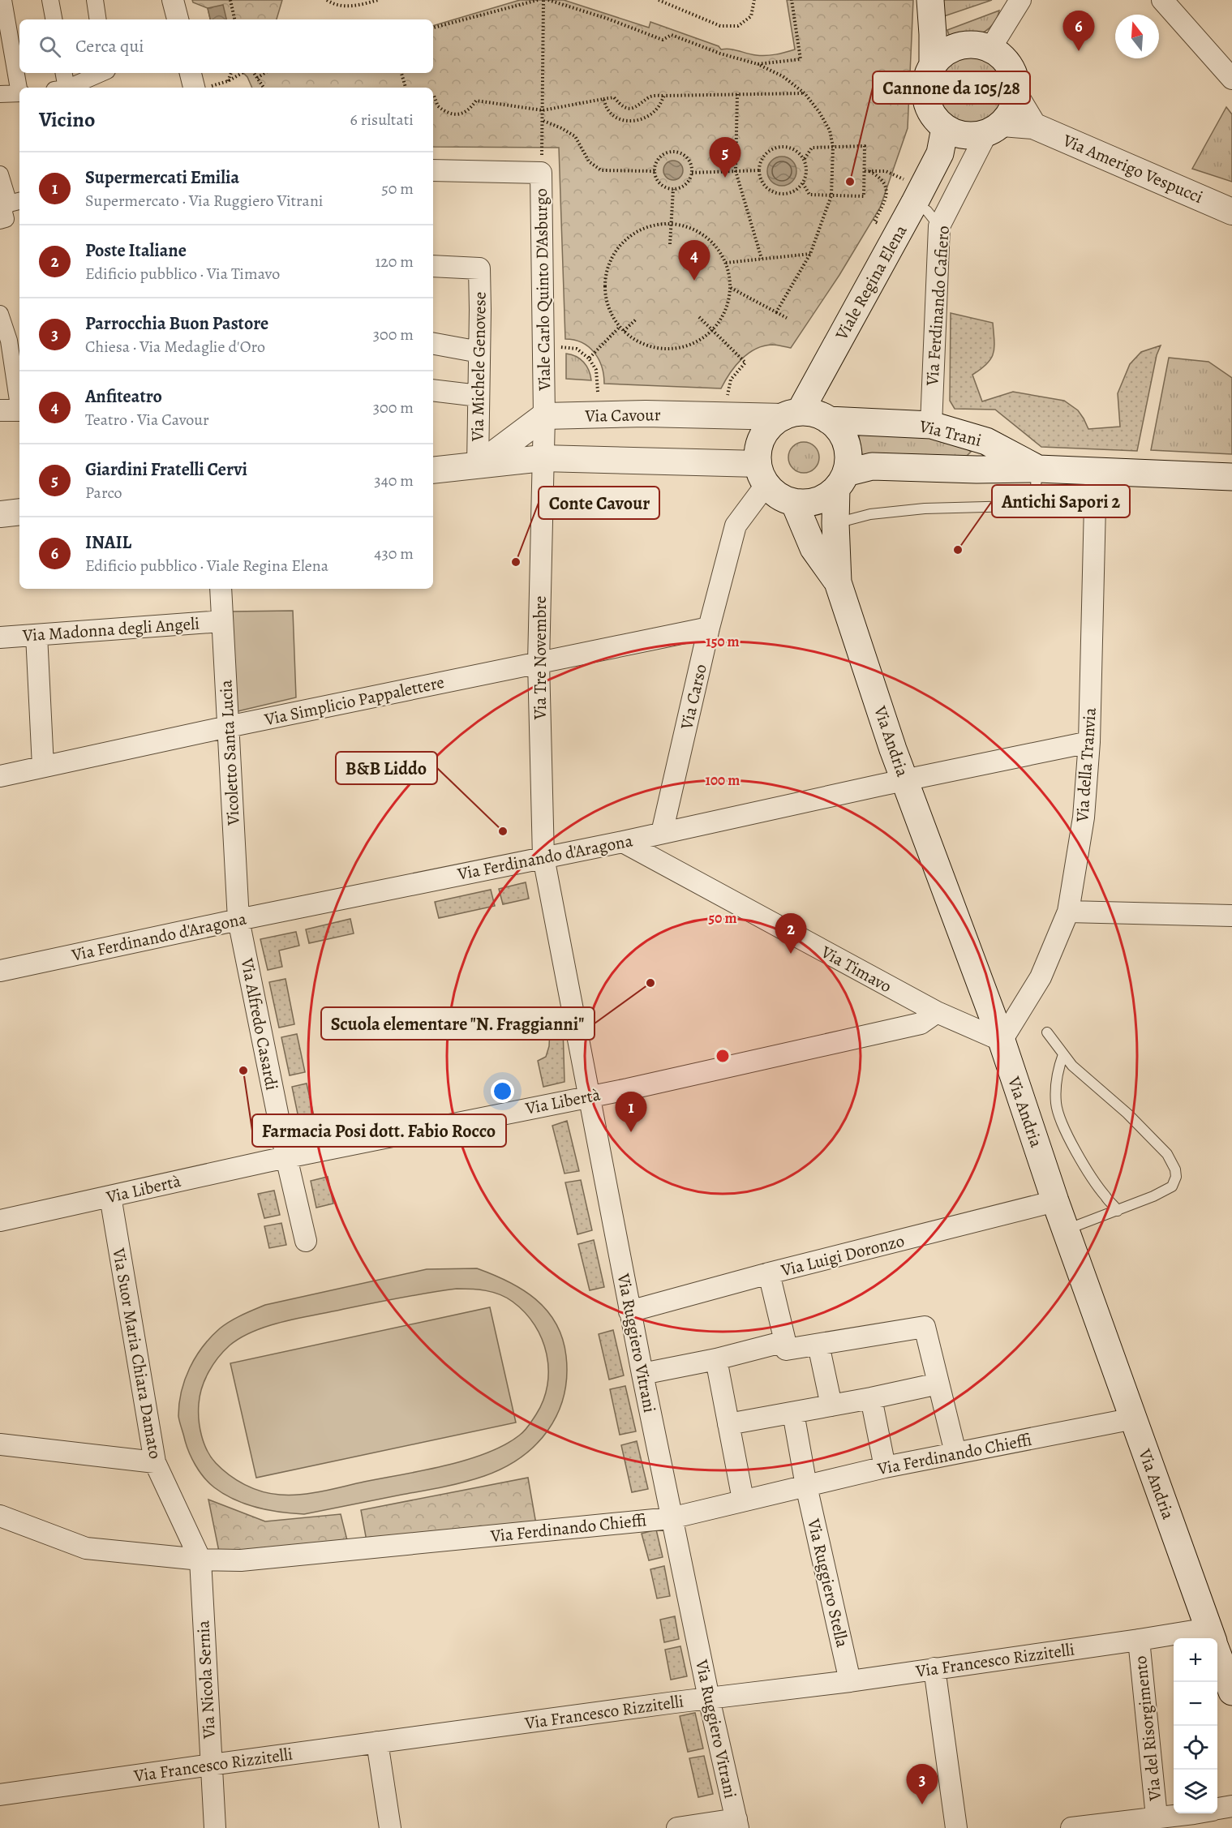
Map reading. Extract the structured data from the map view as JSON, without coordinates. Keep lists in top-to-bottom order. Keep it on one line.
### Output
{"streets":{"main road":["Viale Regina Elena","Via Trani","Via Andria"],"street":["Via Amerigo Vespucci","Viale Carlo Quinto D'Asburgo","Via Ferdinando Cafiero","Via Michele Genovese","Via Cavour","Via Madonna degli Angeli","Via Tre Novembre","Via Carso","Via Simplicio Pappalettere","Vicoletto Santa Lucia","Via della Tranvia","Via Ferdinando d'Aragona","Via Timavo","Via Alfredo Casardi","Via Libertà","Via Luigi Doronzo","Via Ruggiero Vitrani","Via Suor Maria Chiara Damato","Via Ferdinando Chieffi","Via Ruggiero Stella","Via Francesco Rizzitelli","Via Nicola Sernia","Via del Risorgimento"]},"crossings":[["Via Amerigo Vespucci","Viale Regina Elena"],["Via Amerigo Vespucci","Via Ferdinando Cafiero"],["Viale Regina Elena","Via Ferdinando Cafiero"],["Viale Regina Elena","Via Cavour"],["Viale Regina Elena","Via Trani"],["Viale Regina Elena","Via Carso"],["Viale Regina Elena","Via Andria"],["Viale Carlo Quinto D'Asburgo","Via Cavour"],["Viale Carlo Quinto D'Asburgo","Via Tre Novembre"],["Via Ferdinando Cafiero","Via Trani"],["Via Cavour","Via Trani"],["Via Cavour","Via Carso"],["Via Cavour","Via Andria"],["Via Trani","Via Carso"],["Via Trani","Via Andria"],["Via Trani","Via della Tranvia"],["Via Madonna degli Angeli","Vicoletto Santa Lucia"],["Via Tre Novembre","Via Simplicio Pappalettere"],["Via Tre Novembre","Via Ferdinando d'Aragona"],["Via Tre Novembre","Via Ruggiero Vitrani"],["Via Carso","Via Simplicio Pappalettere"],["Via Carso","Via Andria"],["Via Carso","Via Ferdinando d'Aragona"],["Via Simplicio Pappalettere","Vicoletto Santa Lucia"],["Via Andria","Via della Tranvia"],["Via Andria","Via Ferdinando d'Aragona"],["Via Andria","Via Luigi Doronzo"],["Via Andria","Via Ferdinando Chieffi"],["Vicoletto Santa Lucia","Via Ferdinando d'Aragona"],["Vicoletto Santa Lucia","Via Alfredo Casardi"],["Via della Tranvia","Via Ferdinando d'Aragona"],["Via Ferdinando d'Aragona","Via Timavo"],["Via Ferdinando d'Aragona","Via Alfredo Casardi"],["Via Ferdinando d'Aragona","Via Ruggiero Vitrani"],["Via Timavo","Via Libertà"],["Via Alfredo Casardi","Via Libertà"],["Via Libertà","Via Ruggiero Vitrani"],["Via Libertà","Via Suor Maria Chiara Damato"],["Via Luigi Doronzo","Via Ruggiero Vitrani"],["Via Ruggiero Vitrani","Via Ferdinando Chieffi"],["Via Ruggiero Vitrani","Via Francesco Rizzitelli"],["Via Suor Maria Chiara Damato","Via Ferdinando Chieffi"],["Via Suor Maria Chiara Damato","Via Nicola Sernia"],["Via Ferdinando Chieffi","Via Ruggiero Stella"],["Via Ferdinando Chieffi","Via Nicola Sernia"],["Via Ruggiero Stella","Via Francesco Rizzitelli"],["Via Francesco Rizzitelli","Via Nicola Sernia"],["Via Francesco Rizzitelli","Via del Risorgimento"]],"places":["Cannone da 105/28","Antichi Sapori 2","Conte Cavour","B&B Liddo","Scuola elementare \"N. Fraggianni\"","Farmacia Posi dott. Fabio Rocco"],"north":"top","page":{"pins":["6","5","4","2","1","3"],"search":"Cerca qui","heading":["Vicino","6 risultati"],"list":[{"mark":"1","name":"Supermercati Emilia","note":"Supermercato · Via Ruggiero Vitrani","value":"50 m"},{"mark":"2","name":"Poste Italiane","note":"Edificio pubblico · Via Timavo","value":"120 m"},{"mark":"3","name":"Parrocchia Buon Pastore","note":"Chiesa · Via Medaglie d'Oro","value":"300 m"},{"mark":"4","name":"Anfiteatro","note":"Teatro · Via Cavour","value":"300 m"},{"mark":"5","name":"Giardini Fratelli Cervi","note":"Parco","value":"340 m"},{"mark":"6","name":"INAIL","note":"Edificio pubblico · Viale Regina Elena","value":"430 m"}],"map_buttons":["+","−"]},"rings":["150 m","100 m","50 m"]}
